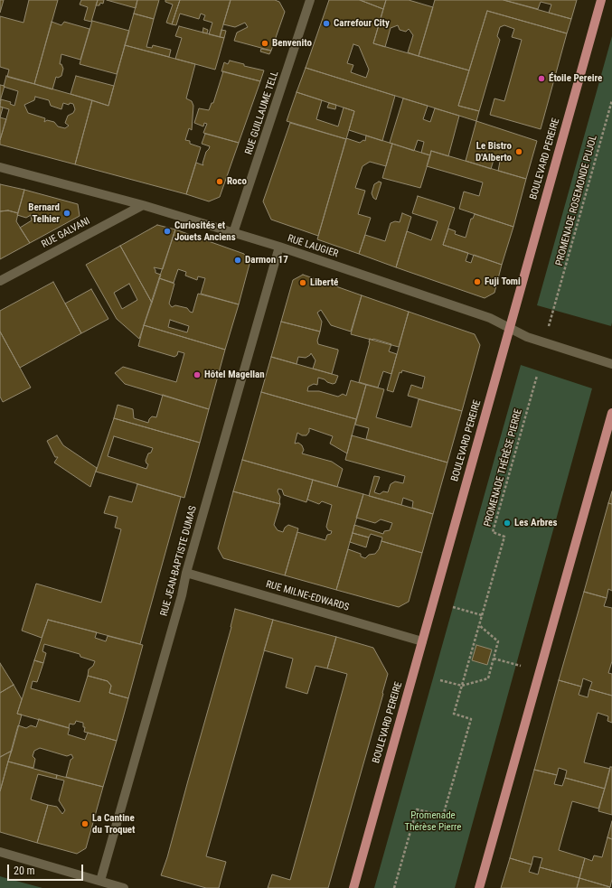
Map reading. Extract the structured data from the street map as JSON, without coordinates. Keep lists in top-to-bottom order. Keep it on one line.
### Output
{"streets":{"main road":["BOULEVARD PEREIRE"],"street":["RUE GUILLAUME TELL","RUE GALVANI","RUE LAUGIER","RUE JEAN-BAPTISTE DUMAS","RUE MILNE-EDWARDS"],"path":["PROMENADE ROSEMONDE PUJOL","PROMENADE THÉRÈSE PIERRE"]},"crossings":[["RUE GUILLAUME TELL","RUE LAUGIER"],["BOULEVARD PEREIRE","RUE LAUGIER"],["BOULEVARD PEREIRE","RUE MILNE-EDWARDS"],["RUE GALVANI","RUE LAUGIER"],["RUE LAUGIER","RUE JEAN-BAPTISTE DUMAS"],["RUE JEAN-BAPTISTE DUMAS","RUE MILNE-EDWARDS"]],"parks":["Promenade Thérèse Pierre"],"places":["Carrefour City","Benvenito","Étoile Pereire","Le Bistro D'Alberto","Roco","Bernard Telhier","Curiosités et Jouets Anciens","Darmon 17","Fuji Tomi","Liberté","Hôtel Magellan","Les Arbres","La Cantine du Troquet"],"scale_bar":"20 m"}
